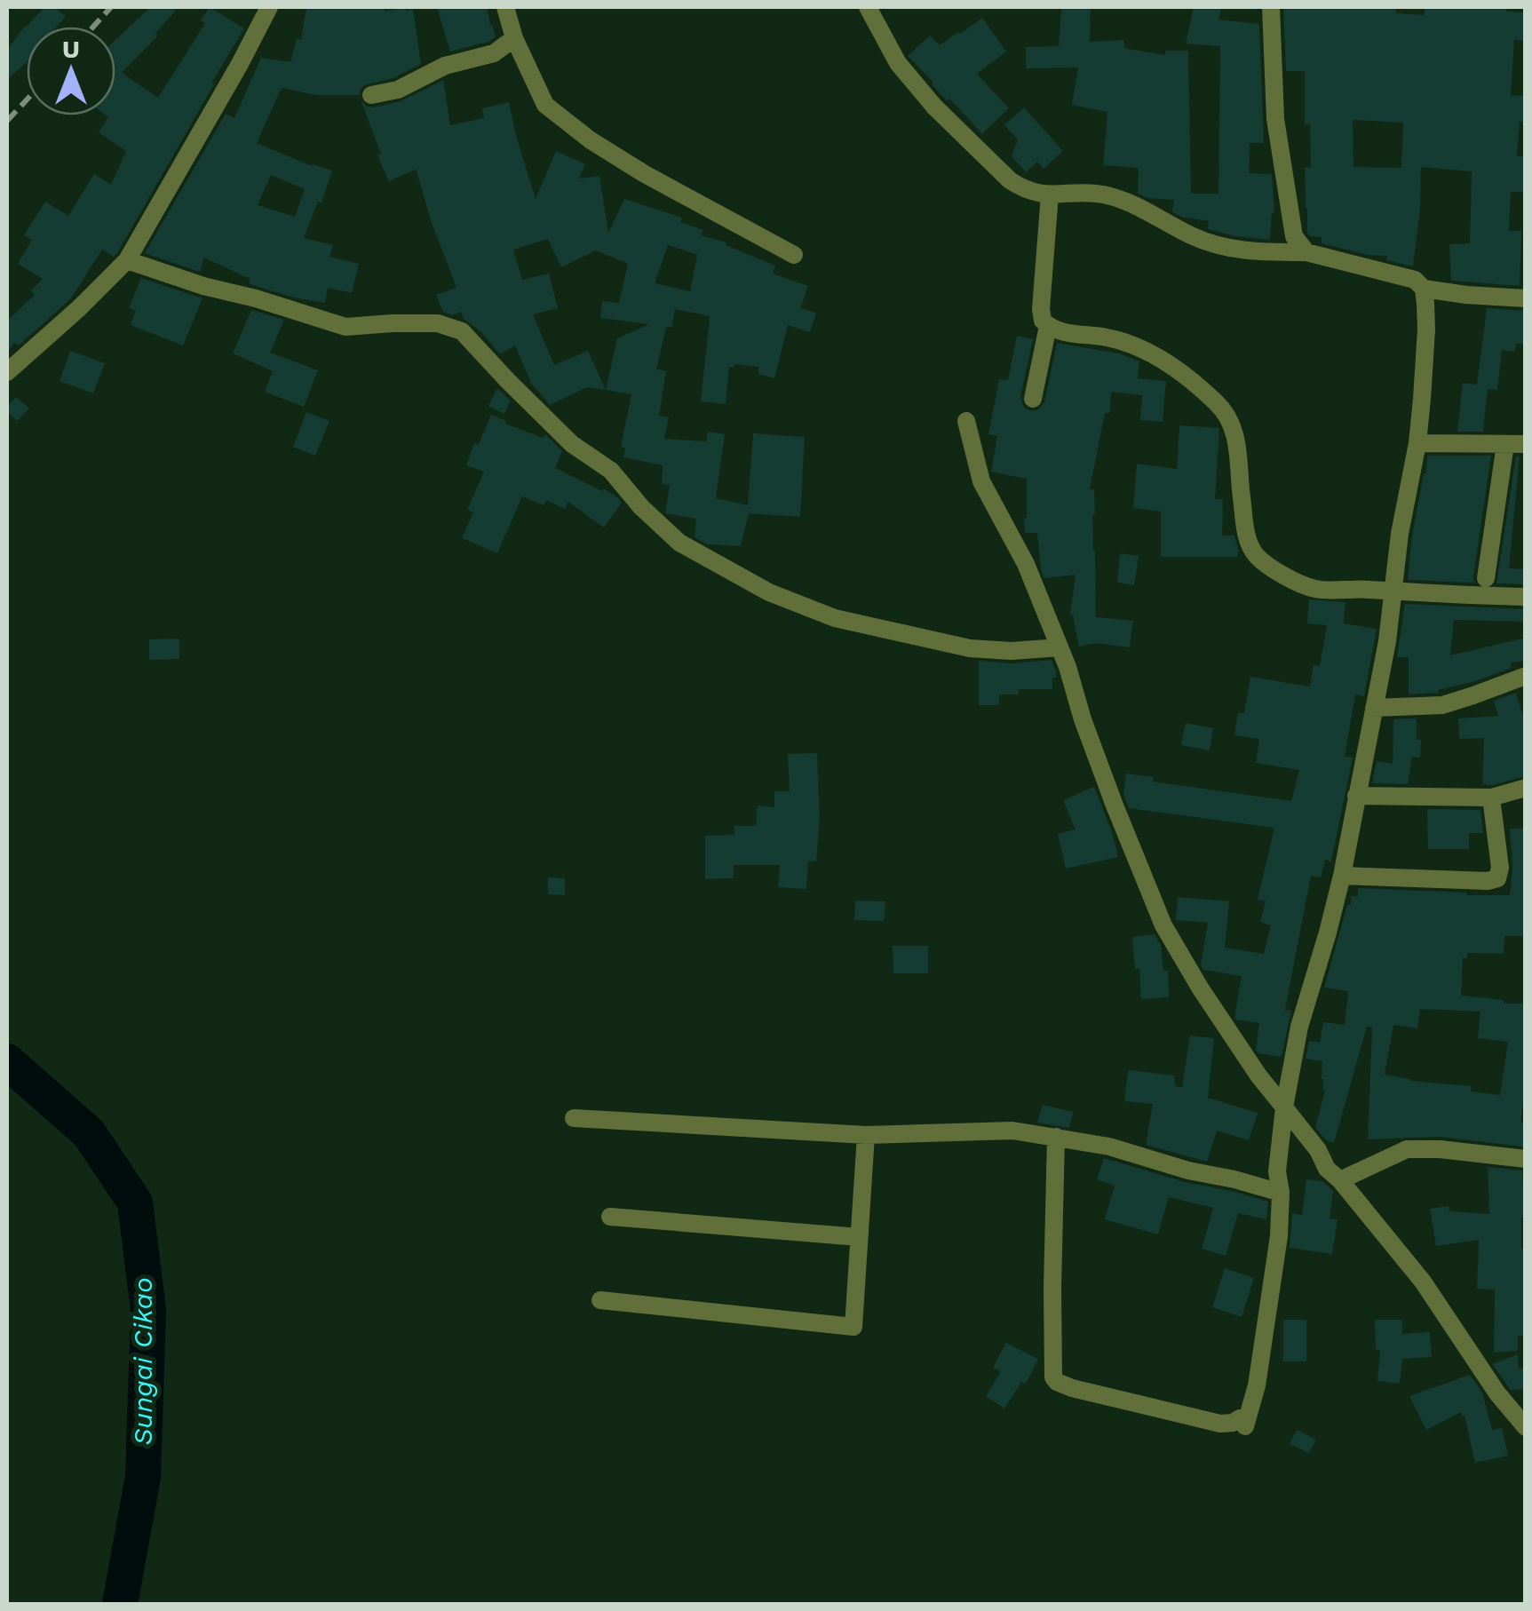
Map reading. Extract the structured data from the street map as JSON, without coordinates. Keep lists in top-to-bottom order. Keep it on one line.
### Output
{"water":["Sungai Cikao"],"north":"top"}
